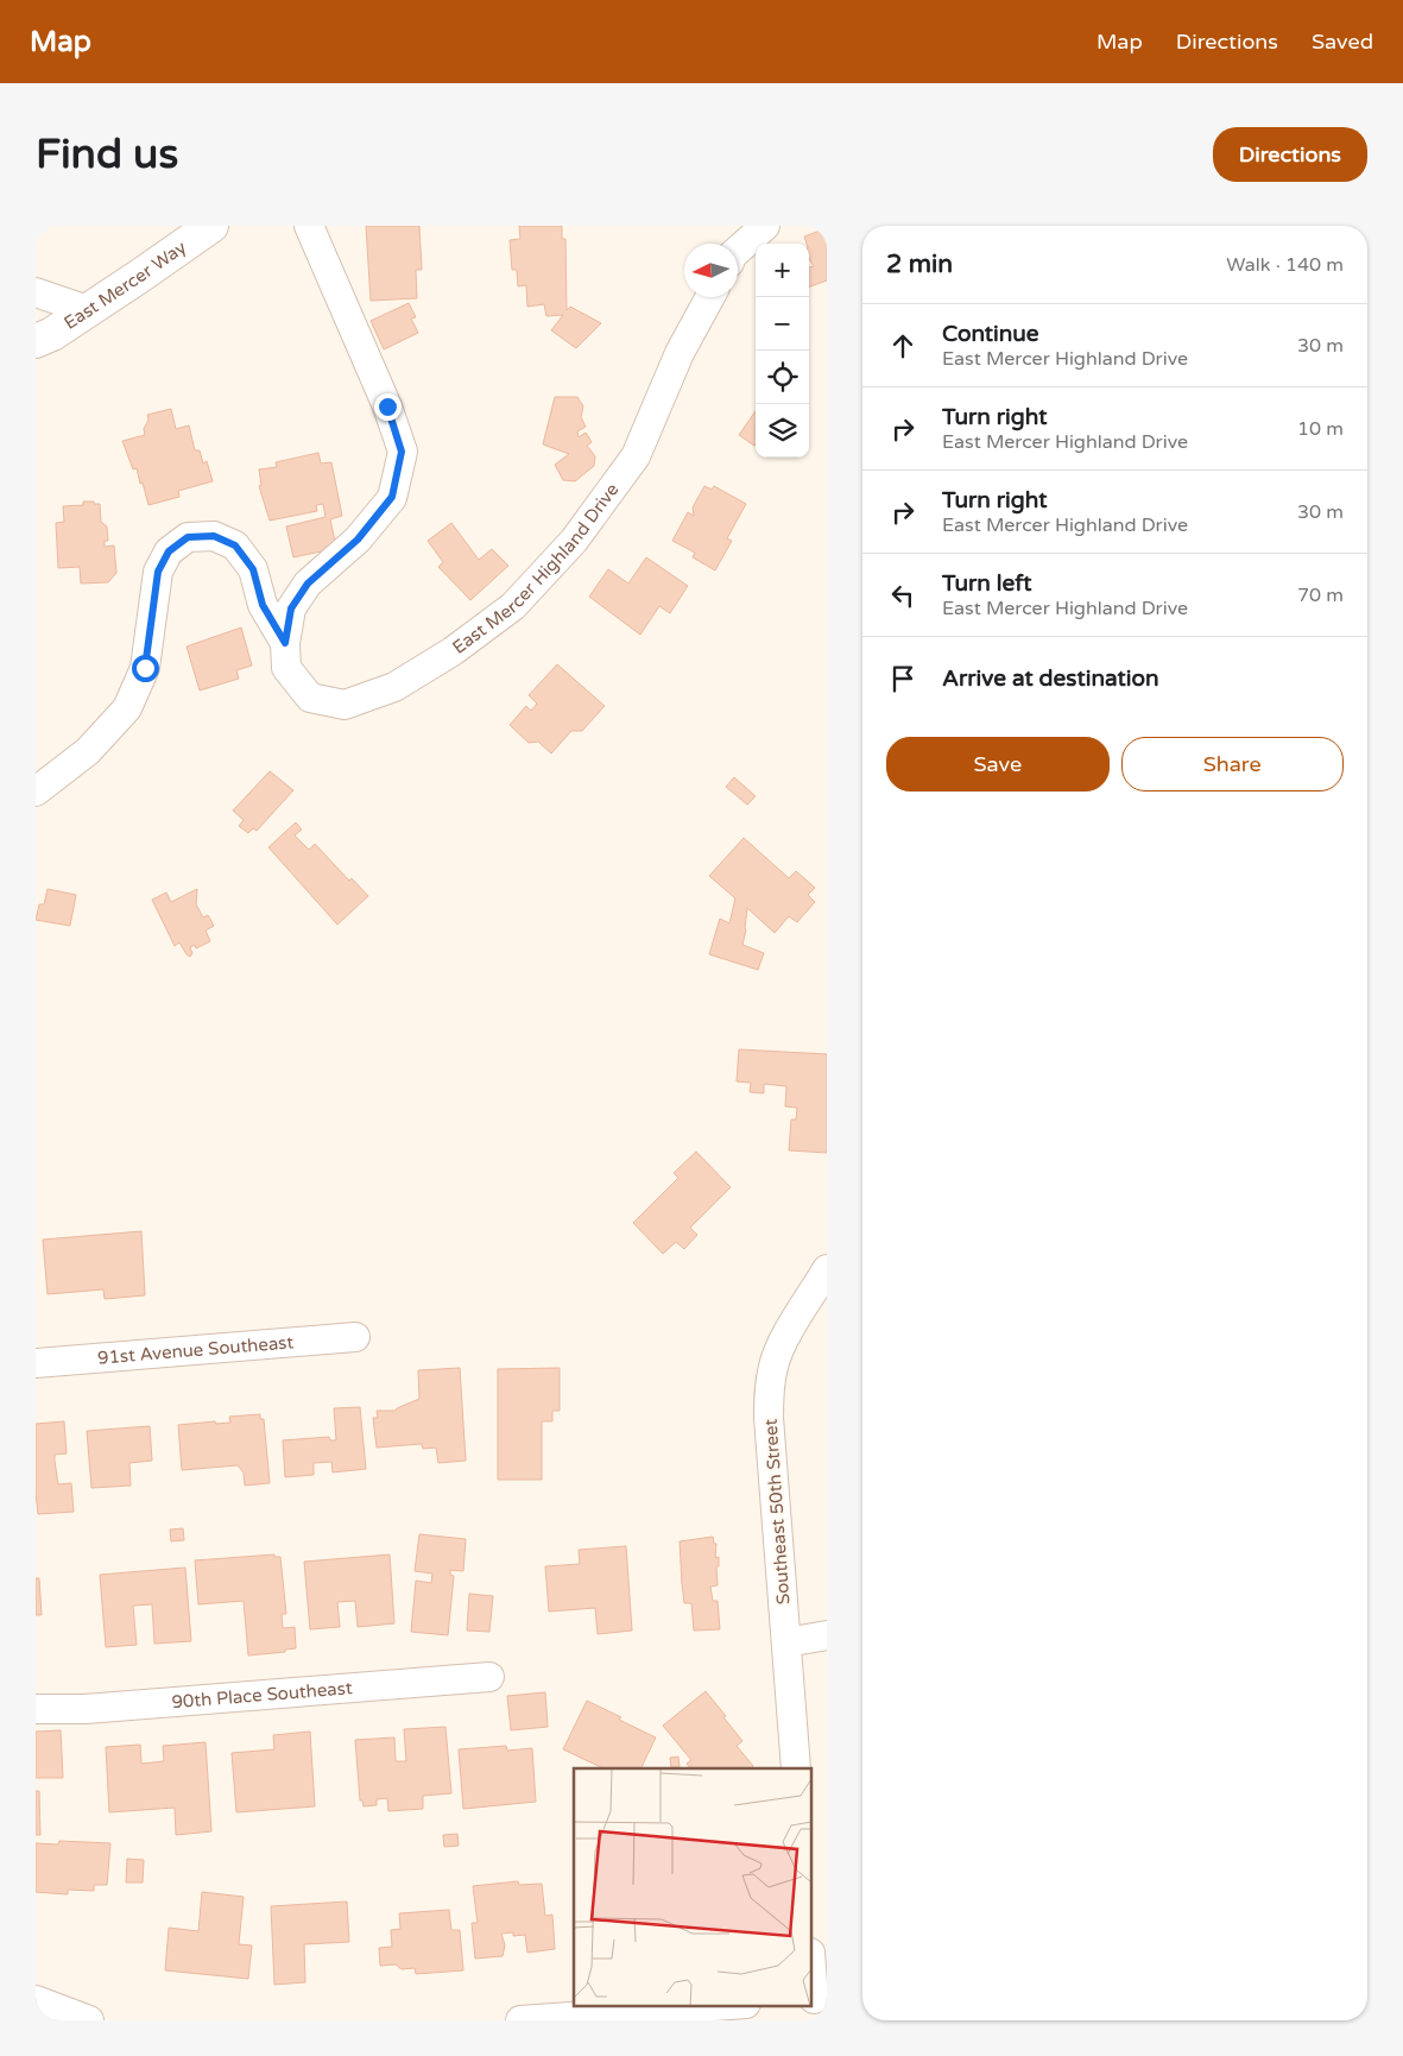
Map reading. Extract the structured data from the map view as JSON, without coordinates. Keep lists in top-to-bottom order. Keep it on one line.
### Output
{"streets":{"street":["East Mercer Way","East Mercer Highland Drive","91st Avenue Southeast","Southeast 50th Street","90th Place Southeast"]},"north":"left","page":{"header":"Map","nav":["Map","Directions","Saved"],"buttons":["Directions",["Save","Share"]],"title":"Find us","heading":["2 min","Walk · 140 m"],"map_buttons":["+","−"],"list":[["Continue","East Mercer Highland Drive","30 m"],["Turn right","East Mercer Highland Drive","10 m"],["Turn right","East Mercer Highland Drive","30 m"],["Turn left","East Mercer Highland Drive","70 m"],"Arrive at destination"]}}
